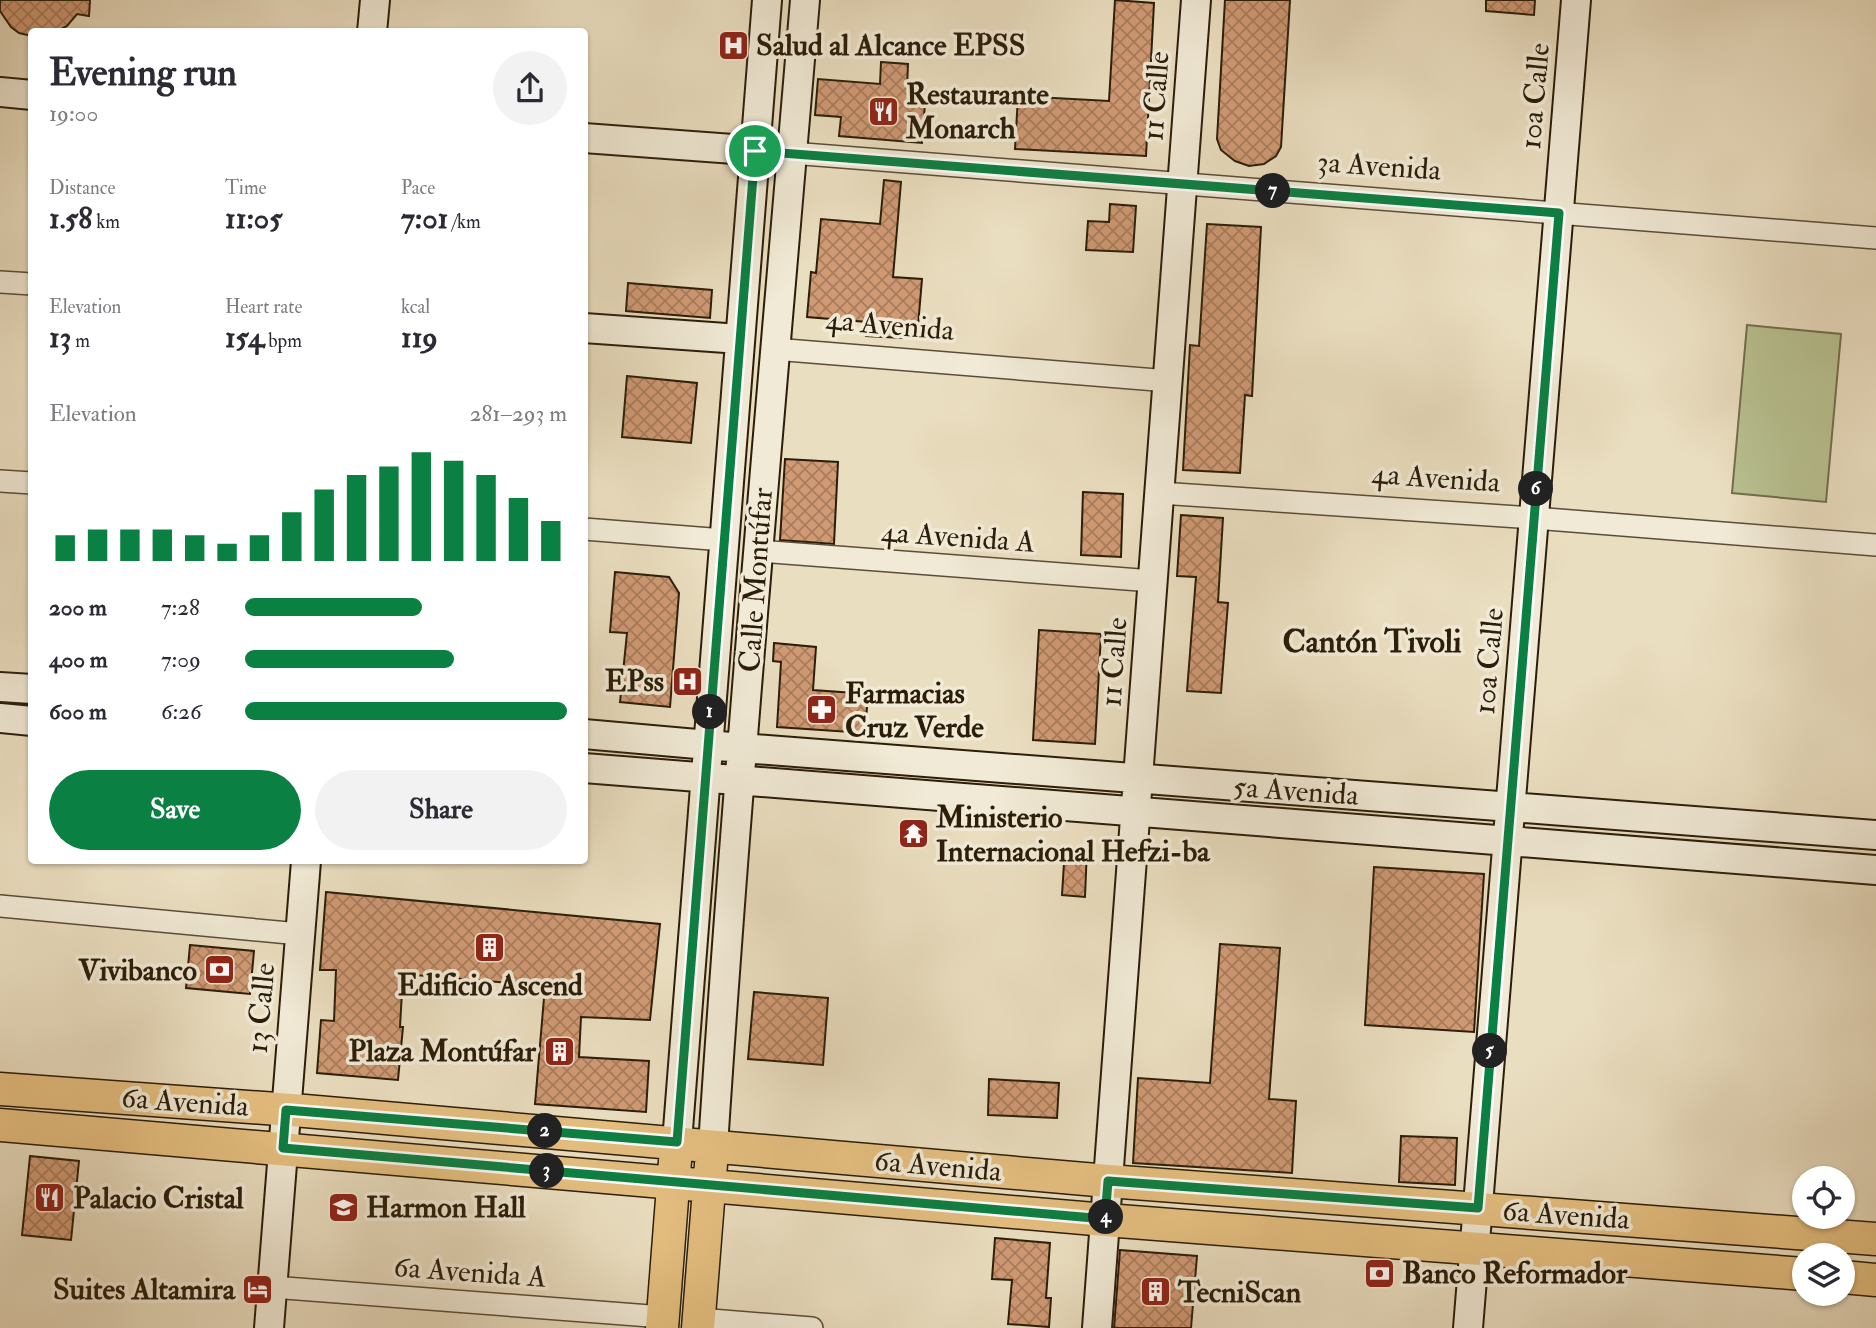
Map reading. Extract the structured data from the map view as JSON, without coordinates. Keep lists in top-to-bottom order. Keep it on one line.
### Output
{"streets":{"main road":["Calle Montúfar","6a Avenida"],"street":["11 Calle","10a Calle","3a Avenida","4a Avenida","4a Avenida A","5a Avenida","13 Calle","6a Avenida A"]},"crossings":[["11 Calle","3a Avenida"],["11 Calle","4a Avenida"],["11 Calle","4a Avenida A"],["11 Calle","5a Avenida"],["11 Calle","6a Avenida"],["10a Calle","3a Avenida"],["10a Calle","4a Avenida"],["10a Calle","5a Avenida"],["10a Calle","6a Avenida"],["3a Avenida","Calle Montúfar"],["4a Avenida","Calle Montúfar"],["4a Avenida A","Calle Montúfar"],["Calle Montúfar","5a Avenida"],["Calle Montúfar","6a Avenida"],["Calle Montúfar","6a Avenida A"],["13 Calle","6a Avenida"],["13 Calle","6a Avenida A"]],"districts":["Cantón Tivoli"],"places":{"hospital":["Salud al Alcance EPSS","EPss"],"restaurant":["Restaurante Monarch","Palacio Cristal"],"pharmacy":["Farmacias Cruz Verde"],"temple":["Ministerio Internacional Hefzi-ba"],"building":["Edificio Ascend","Plaza Montúfar","TecniScan"],"bank":["Vivibanco","Banco Reformador"],"school or university":["Harmon Hall"],"hotel":["Suites Altamira"]},"page":{"heading":["Evening run","19:00"],"stats":[["Distance","1.58 km"],["Time","11:05"],["Pace","7:01 /km"],["Elevation","13 m"],["Heart rate","154 bpm"],["kcal","119"]],"pins":["7","6","1","5","2","3","4"],"chart":["Elevation","281–293 m"],"list":[{"name":"200 m","note":"7:28"},{"name":"400 m","note":"7:09"},{"name":"600 m","note":"6:26"}],"buttons":["Save","Share"]}}
